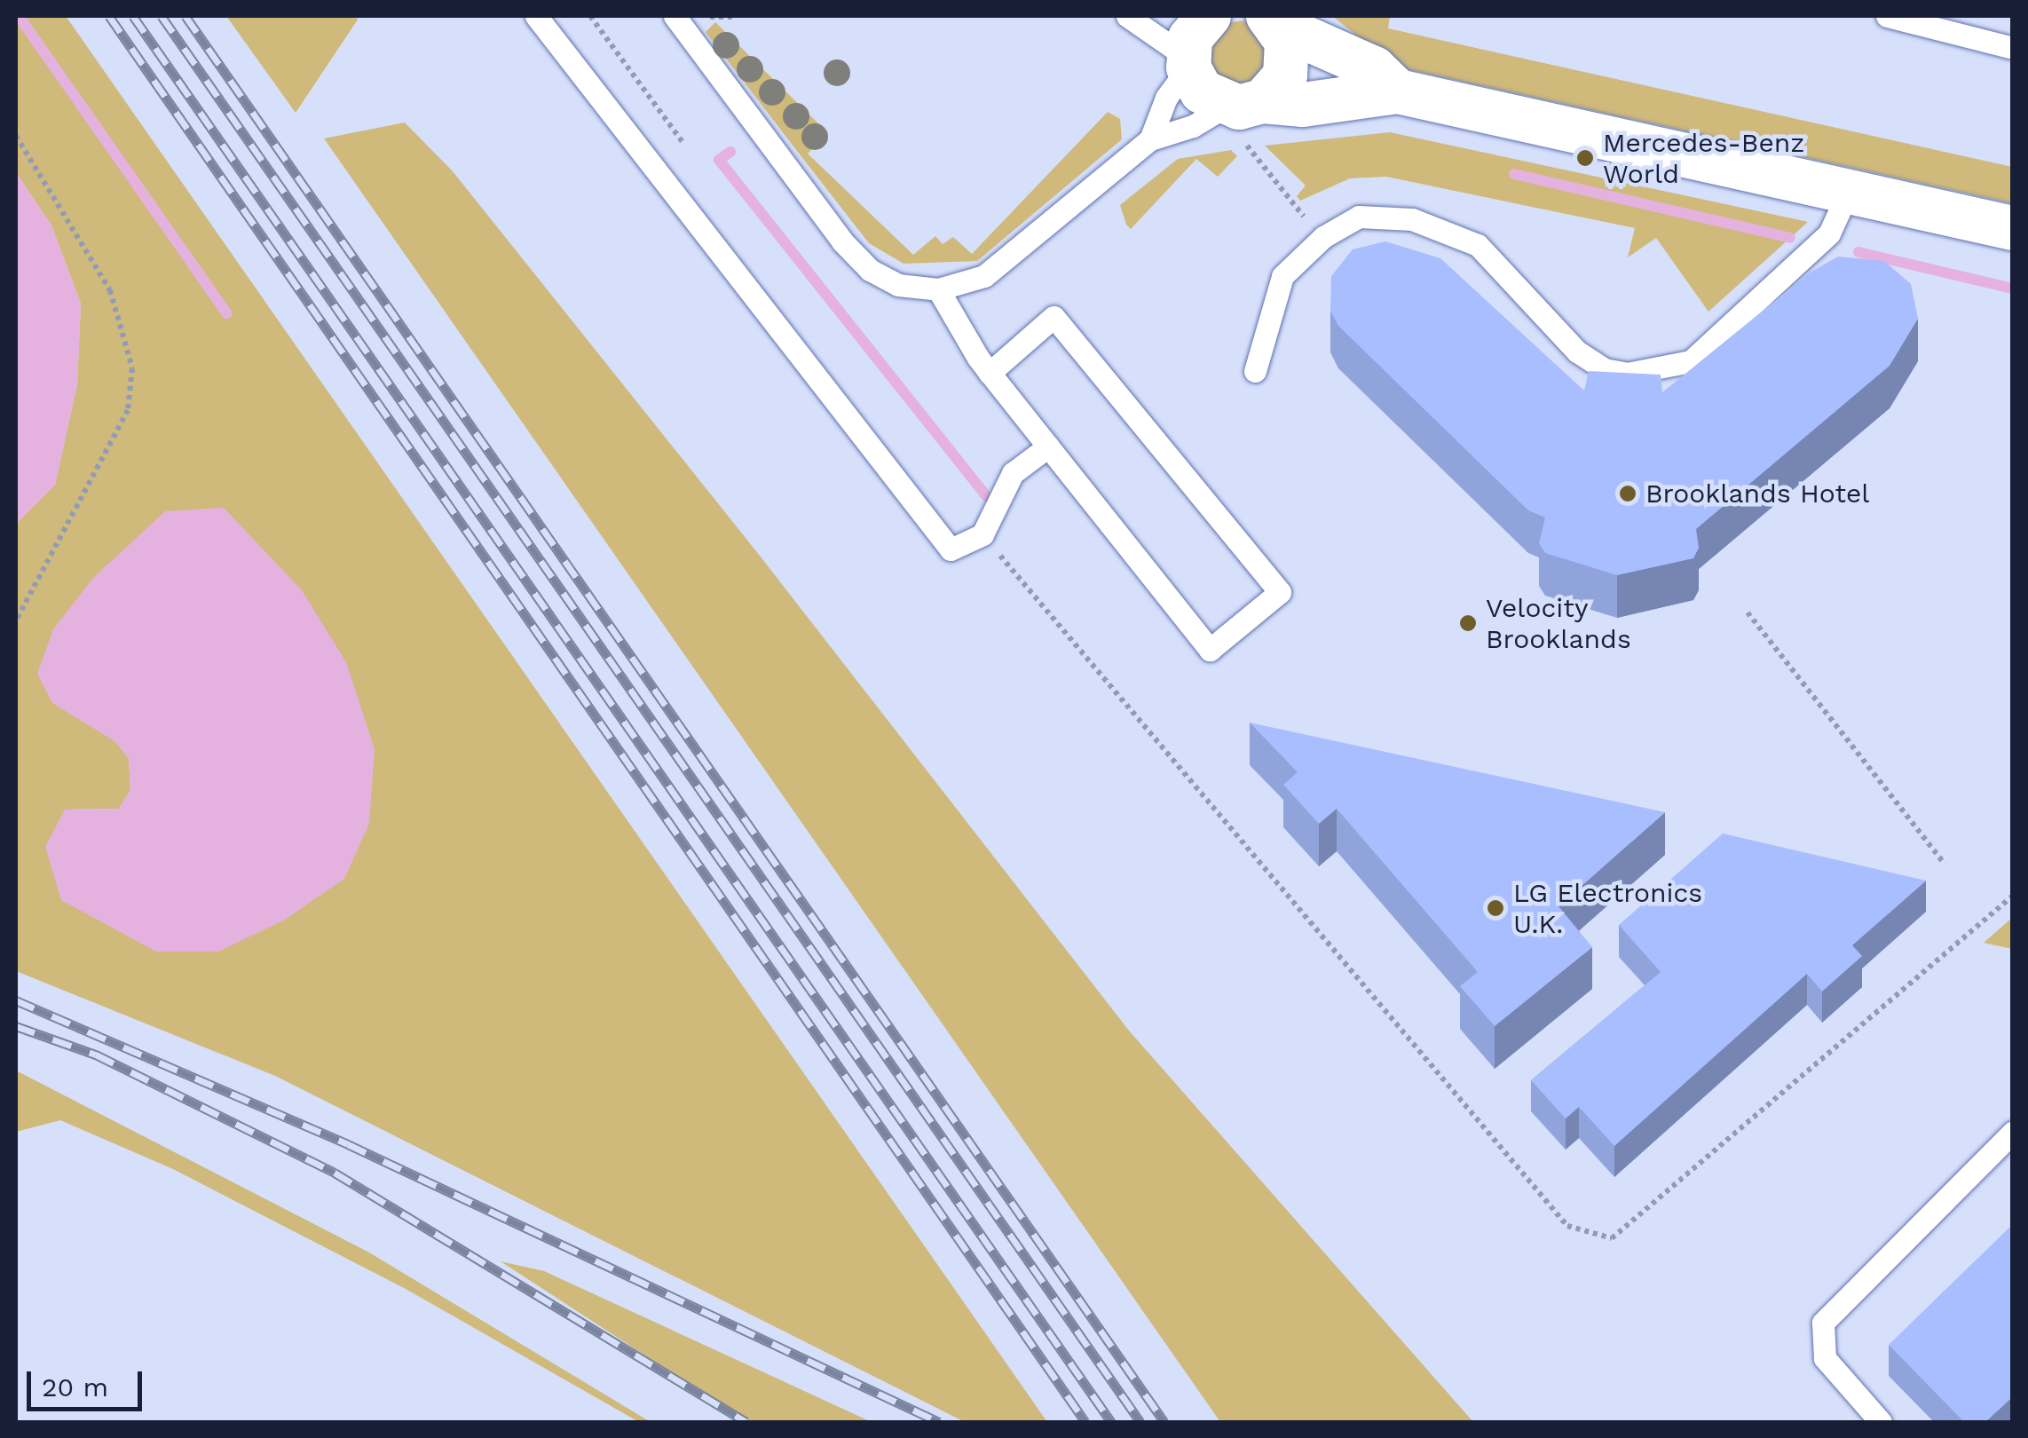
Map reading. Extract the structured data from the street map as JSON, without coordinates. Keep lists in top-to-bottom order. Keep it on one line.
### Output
{"places":["Mercedes-Benz World","Brooklands Hotel","Velocity Brooklands","LG Electronics U.K."],"scale_bar":"20 m"}
